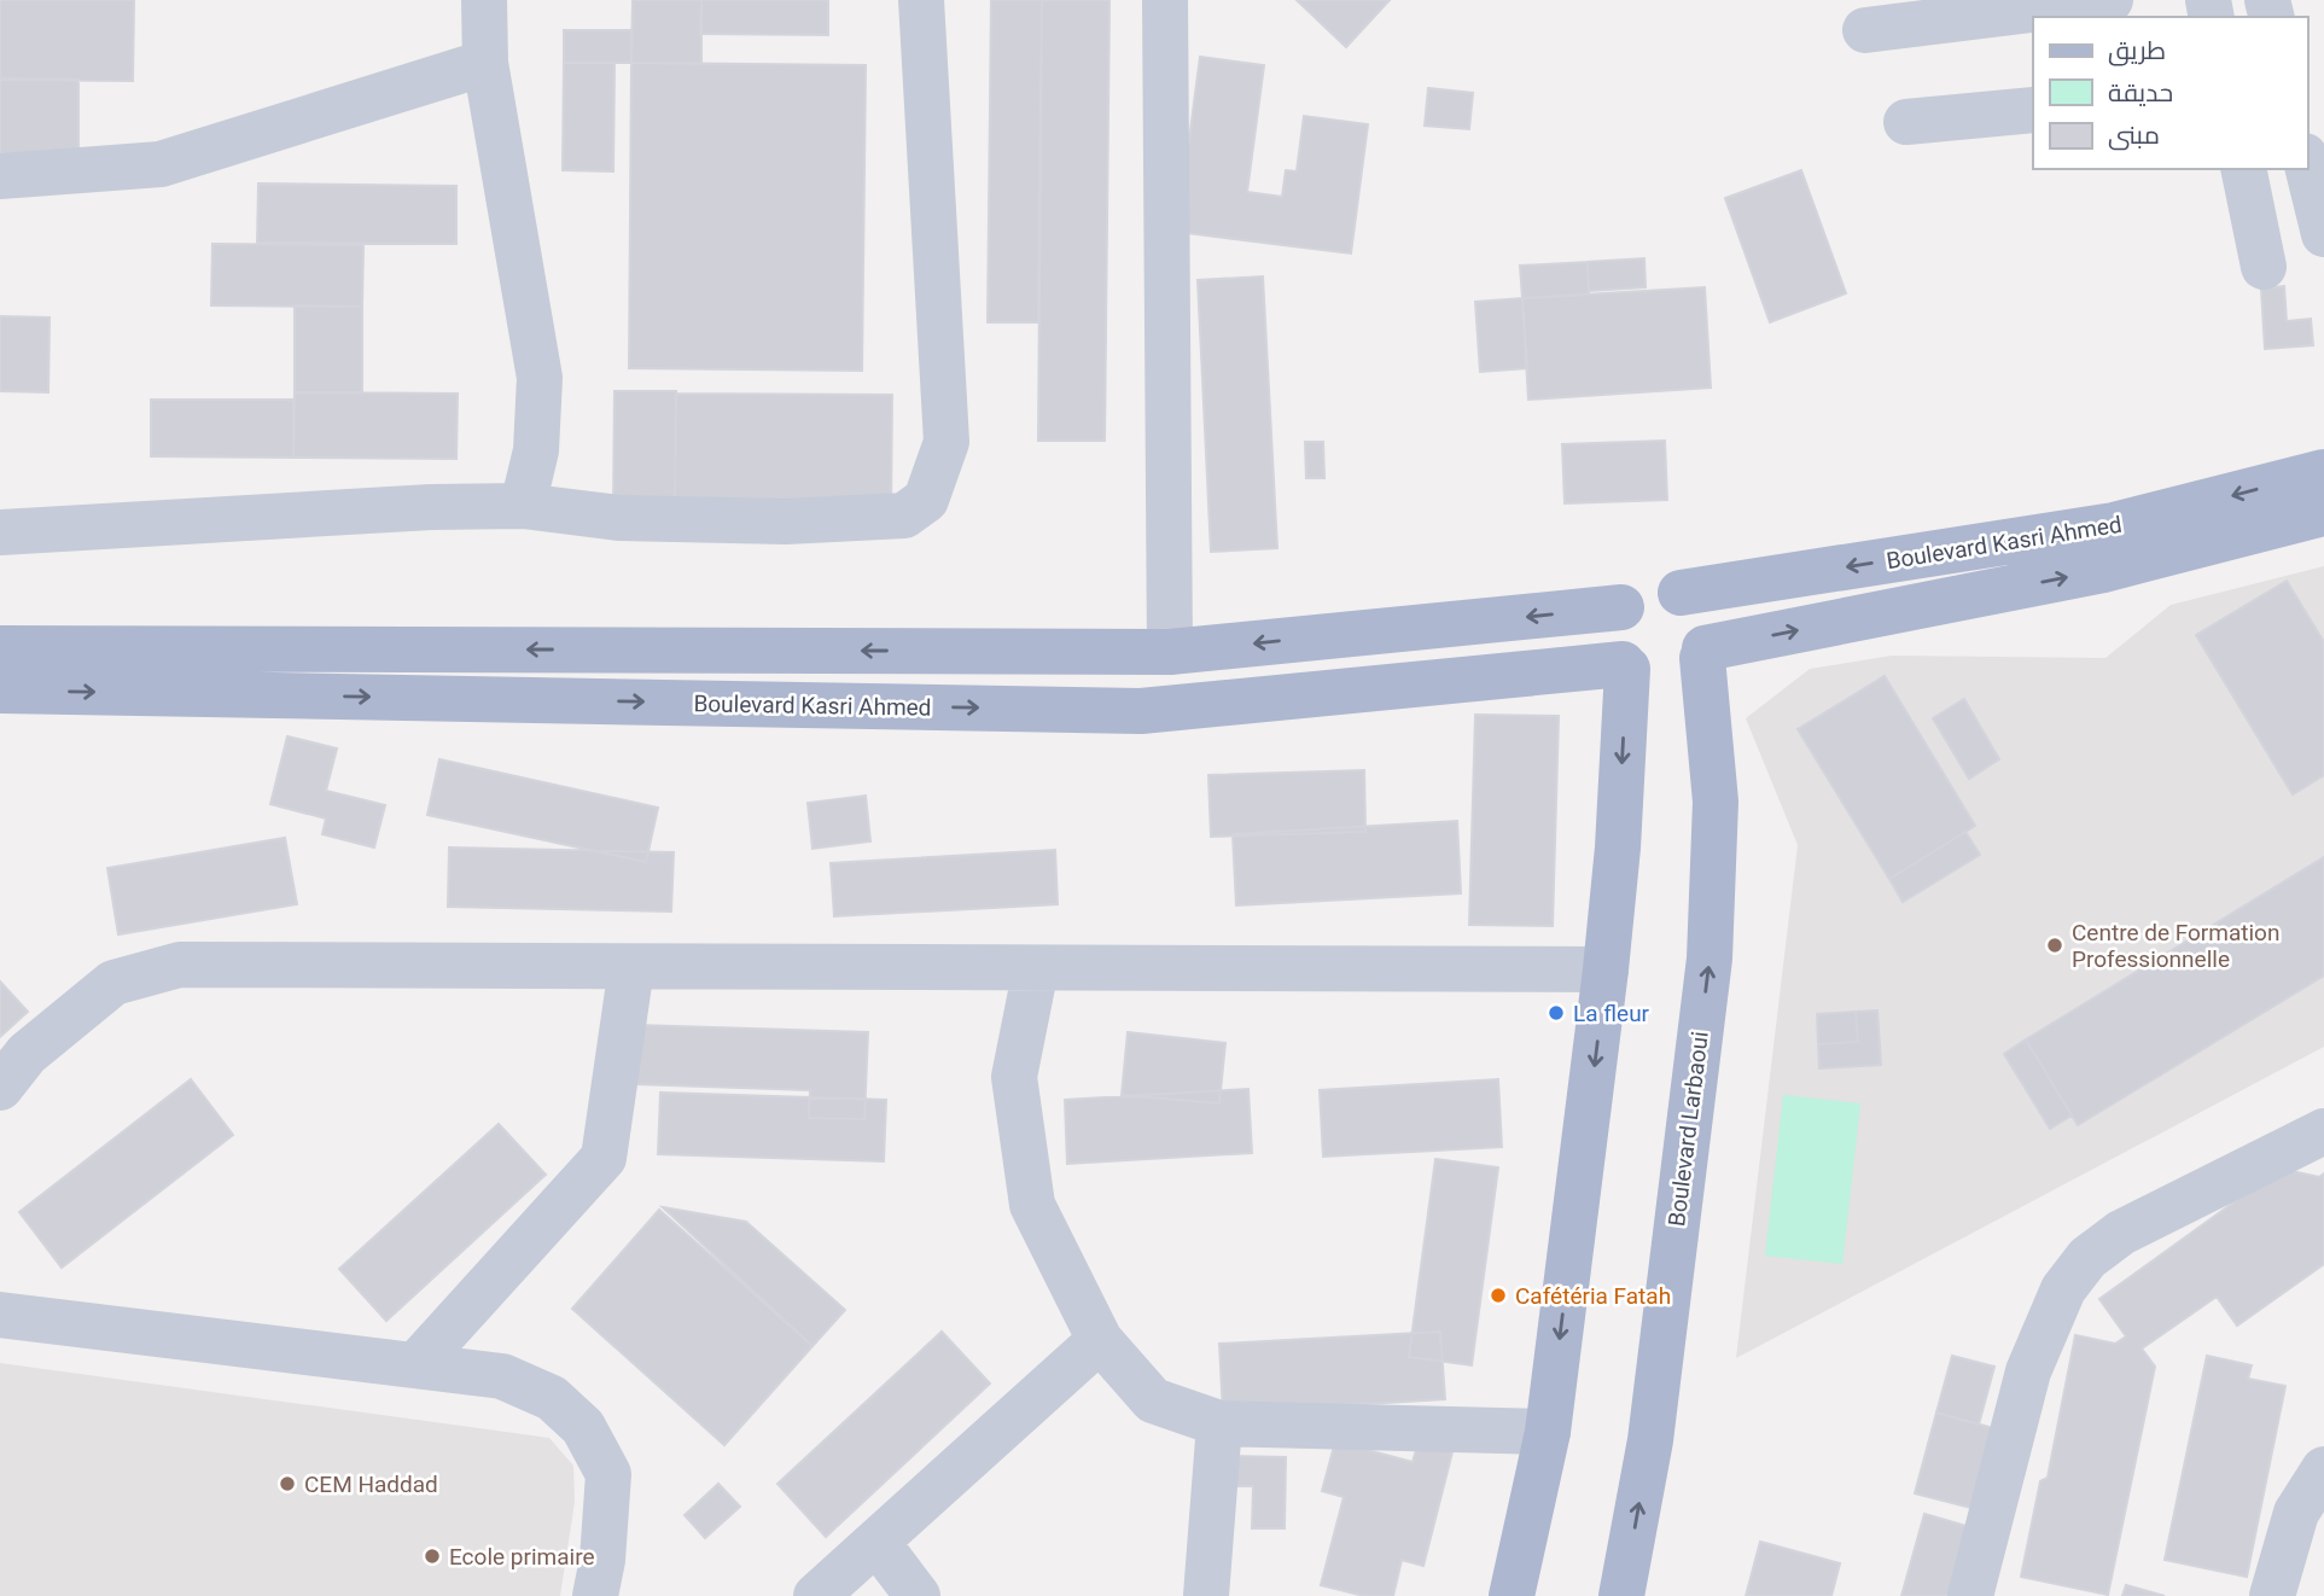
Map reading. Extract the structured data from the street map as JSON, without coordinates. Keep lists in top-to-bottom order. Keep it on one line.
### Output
{"streets":{"main road":["Boulevard Kasri Ahmed","Boulevard Larbaoui"]},"crossings":[["Boulevard Kasri Ahmed","Boulevard Larbaoui"]],"places":["Centre de Formation Professionnelle","La fleur","Cafétéria Fatah","CEM Haddad","Ecole primaire"],"legend":["طريق","حديقة","مبنى"]}
